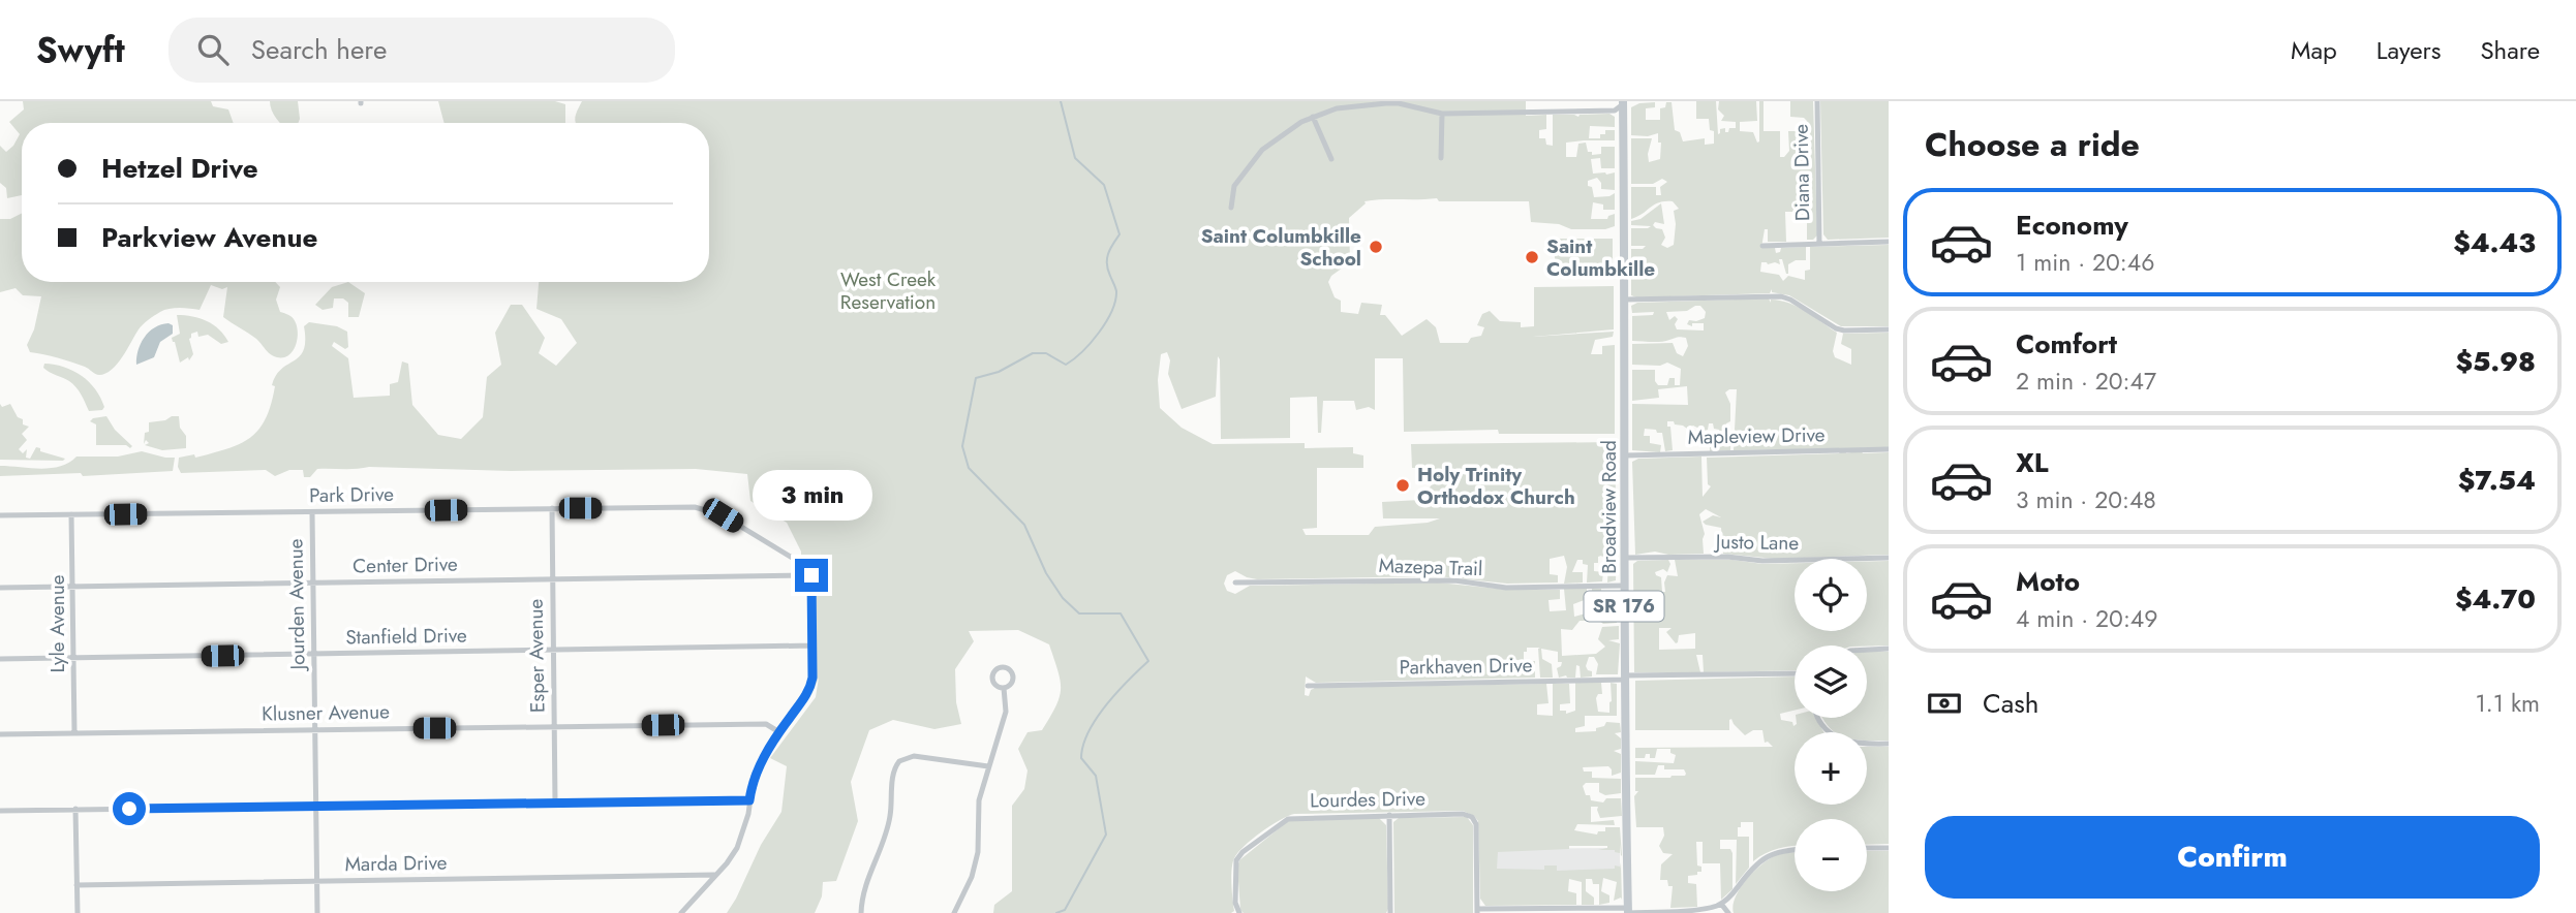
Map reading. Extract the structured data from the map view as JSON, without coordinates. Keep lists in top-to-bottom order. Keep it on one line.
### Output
{"streets":{"main road":["Broadview Road","SR 176"],"street":["Diana Drive","Mapleview Drive","Park Drive","Justo Lane","Center Drive","Mazepa Trail","Jourden Avenue","Lyle Avenue","Stanfield Drive","Esper Avenue","Parkhaven Drive","Klusner Avenue","Lourdes Drive","Marda Drive"]},"crossings":[["Mapleview Drive","Broadview Road"],["Park Drive","Center Drive"],["Park Drive","Jourden Avenue"],["Park Drive","Lyle Avenue"],["Park Drive","Esper Avenue"],["Broadview Road","Justo Lane"],["Broadview Road","Mazepa Trail"],["Broadview Road","Parkhaven Drive"],["Center Drive","Jourden Avenue"],["Center Drive","Lyle Avenue"],["Center Drive","Esper Avenue"],["Jourden Avenue","Stanfield Drive"],["Jourden Avenue","Klusner Avenue"],["Jourden Avenue","Marda Drive"],["Lyle Avenue","Stanfield Drive"],["Lyle Avenue","Klusner Avenue"],["Stanfield Drive","Esper Avenue"],["Esper Avenue","Klusner Avenue"]],"parks":["West Creek Reservation"],"places":["Saint Columbkille School","Saint Columbkille","Holy Trinity Orthodox Church"],"page":{"header":"Swyft","search":"Search here","nav":["Map","Layers","Share"],"heading":"Choose a ride","banner":["Hetzel Drive","Parkview Avenue"],"list":[{"name":"Economy","note":"1 min · 20:46","value":"$4.43"},{"name":"Comfort","note":"2 min · 20:47","value":"$5.98"},{"name":"XL","note":"3 min · 20:48","value":"$7.54"},{"name":"Moto","note":"4 min · 20:49","value":"$4.70"}],"bubble":"3 min","map_buttons":["+","−"],"pay":["Cash","1.1 km"],"buttons":"Confirm"}}
